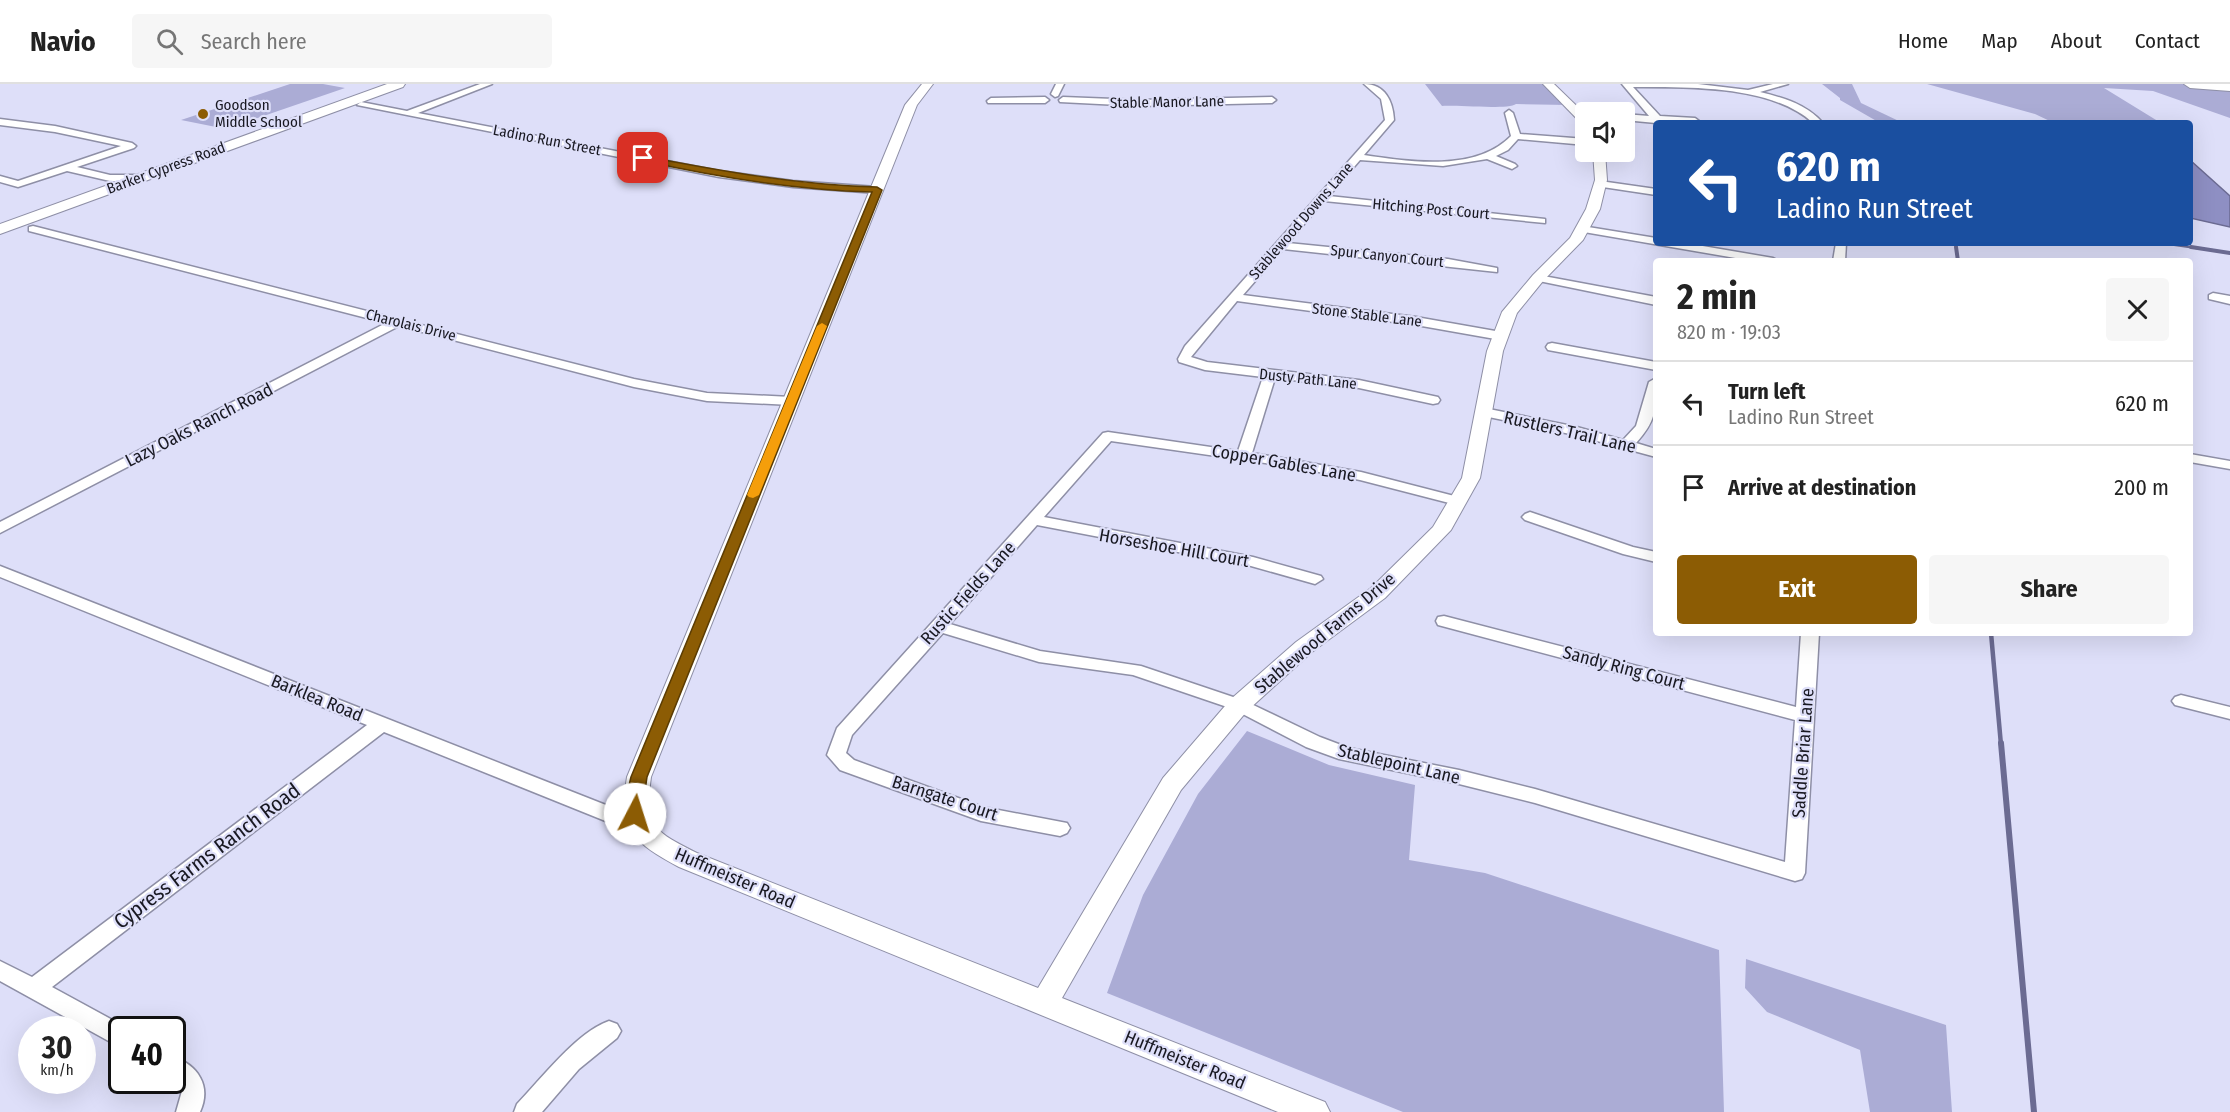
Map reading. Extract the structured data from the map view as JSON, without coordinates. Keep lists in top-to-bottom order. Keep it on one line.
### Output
{"streets":{"main road":["Barker Cypress Road"],"street":["Stable Manor Lane","Ladino Run Street","Hitching Post Court","Stablewood Downs Lane","Spur Canyon Court","Stone Stable Lane","Charolais Drive","Dusty Path Lane","Lazy Oaks Ranch Road","Rustlers Trail Lane","Copper Gables Lane","Horseshoe Hill Court","Rustic Fields Lane","Stablewood Farms Drive","Sandy Ring Court","Barklea Road","Saddle Briar Lane","Stablepoint Lane","Barngate Court","Cypress Farms Ranch Road","Huffmeister Road"]},"crossings":[["Hitching Post Court","Stablewood Downs Lane"],["Stablewood Downs Lane","Spur Canyon Court"],["Stablewood Downs Lane","Stone Stable Lane"],["Stablewood Downs Lane","Dusty Path Lane"],["Stone Stable Lane","Stablewood Farms Drive"],["Charolais Drive","Lazy Oaks Ranch Road"],["Rustlers Trail Lane","Stablewood Farms Drive"],["Copper Gables Lane","Rustic Fields Lane"],["Copper Gables Lane","Stablewood Farms Drive"],["Horseshoe Hill Court","Rustic Fields Lane"],["Rustic Fields Lane","Stablepoint Lane"],["Rustic Fields Lane","Barngate Court"],["Stablewood Farms Drive","Stablepoint Lane"],["Stablewood Farms Drive","Huffmeister Road"],["Sandy Ring Court","Saddle Briar Lane"],["Barklea Road","Cypress Farms Ranch Road"],["Barklea Road","Huffmeister Road"],["Saddle Briar Lane","Stablepoint Lane"]],"places":["Goodson Middle School"],"page":{"header":"Navio","search":"Search here","nav":["Home","Map","About","Contact"],"turn":["620 m","Ladino Run Street"],"heading":["2 min","820 m · 19:03"],"list":[{"name":"Turn left","note":"Ladino Run Street","value":"620 m"},{"name":"Arrive at destination","value":"200 m"}],"buttons":["Exit","Share"],"speed":"30 km/h","limit":"40"}}
